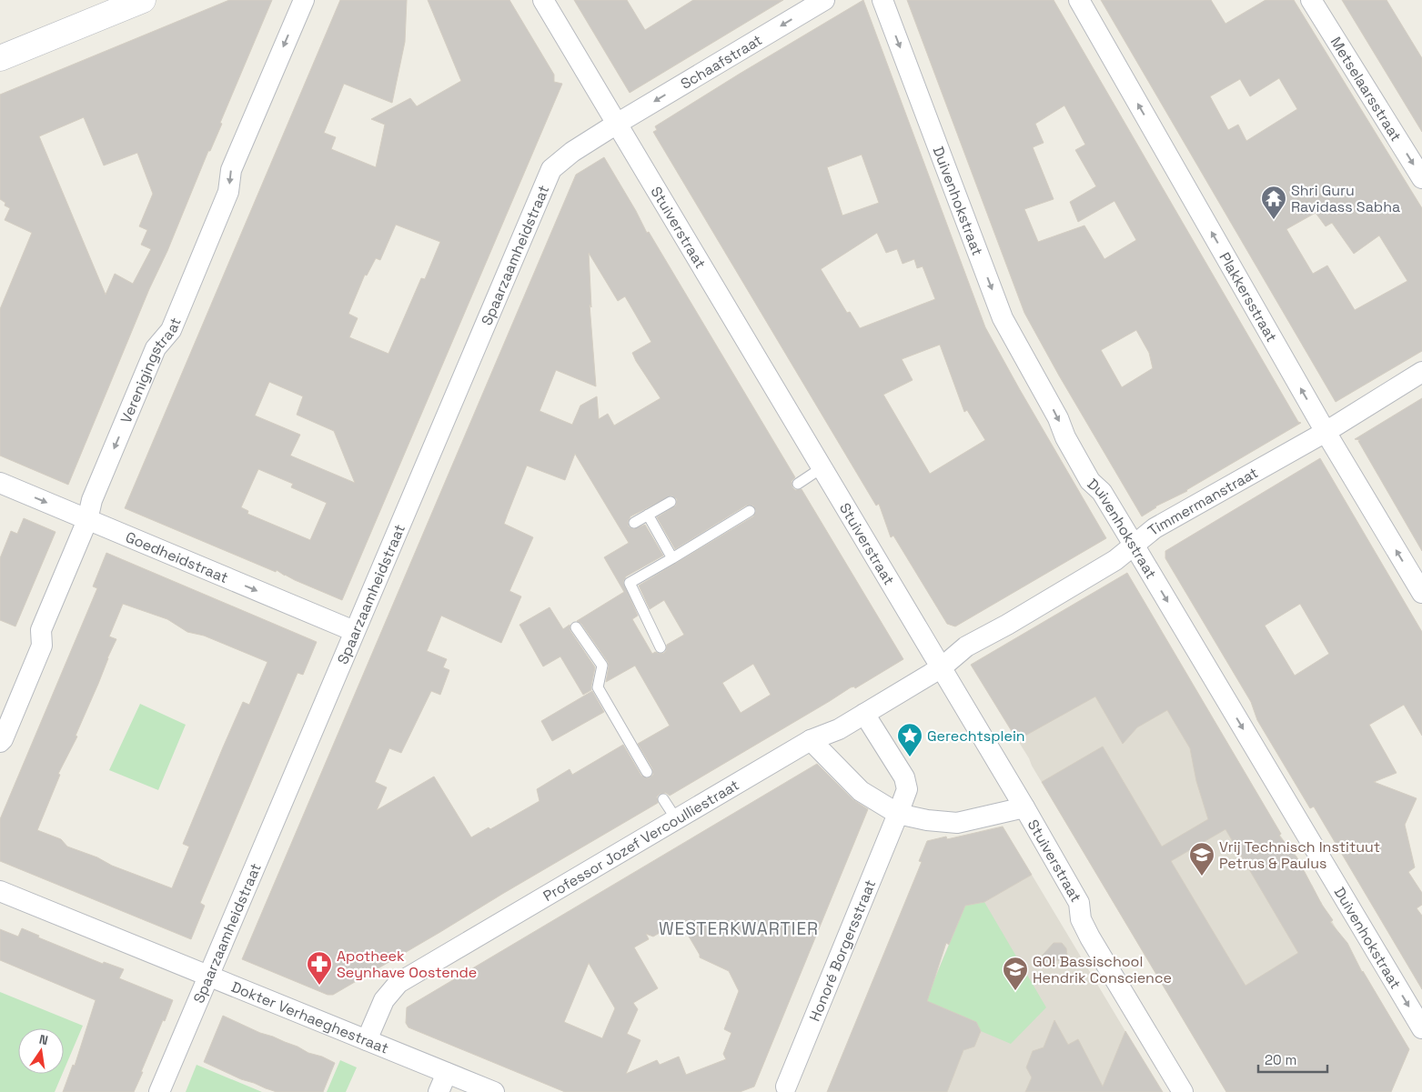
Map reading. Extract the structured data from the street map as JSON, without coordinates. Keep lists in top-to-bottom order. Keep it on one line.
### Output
{"streets":{"street":["Schaafstraat","Metselaarsstraat","Duivenhokstraat","Stuiverstraat","Spaarzaamheidstraat","Plakkersstraat","Verenigingstraat","Timmermanstraat","Goedheidstraat","Professor Jozef Vercoulliestraat","Honoré Borgersstraat","Dokter Verhaeghestraat"]},"crossings":[["Schaafstraat","Stuiverstraat"],["Schaafstraat","Spaarzaamheidstraat"],["Duivenhokstraat","Timmermanstraat"],["Stuiverstraat","Spaarzaamheidstraat"],["Stuiverstraat","Timmermanstraat"],["Stuiverstraat","Professor Jozef Vercoulliestraat"],["Spaarzaamheidstraat","Goedheidstraat"],["Spaarzaamheidstraat","Dokter Verhaeghestraat"],["Plakkersstraat","Timmermanstraat"],["Verenigingstraat","Goedheidstraat"],["Timmermanstraat","Professor Jozef Vercoulliestraat"],["Professor Jozef Vercoulliestraat","Dokter Verhaeghestraat"]],"one_way":["Schaafstraat","Metselaarsstraat","Duivenhokstraat","Plakkersstraat","Verenigingstraat","Goedheidstraat"],"districts":["WESTERKWARTIER"],"places":{"temple":["Shri Guru Ravidass Sabha"],"place":["Gerechtsplein"],"school or university":["Vrij Technisch Instituut Petrus & Paulus","GO! Bassischool Hendrik Conscience"],"pharmacy":["Apotheek Seynhave Oostende"]},"scale_bar":"20 m","north":"top"}
